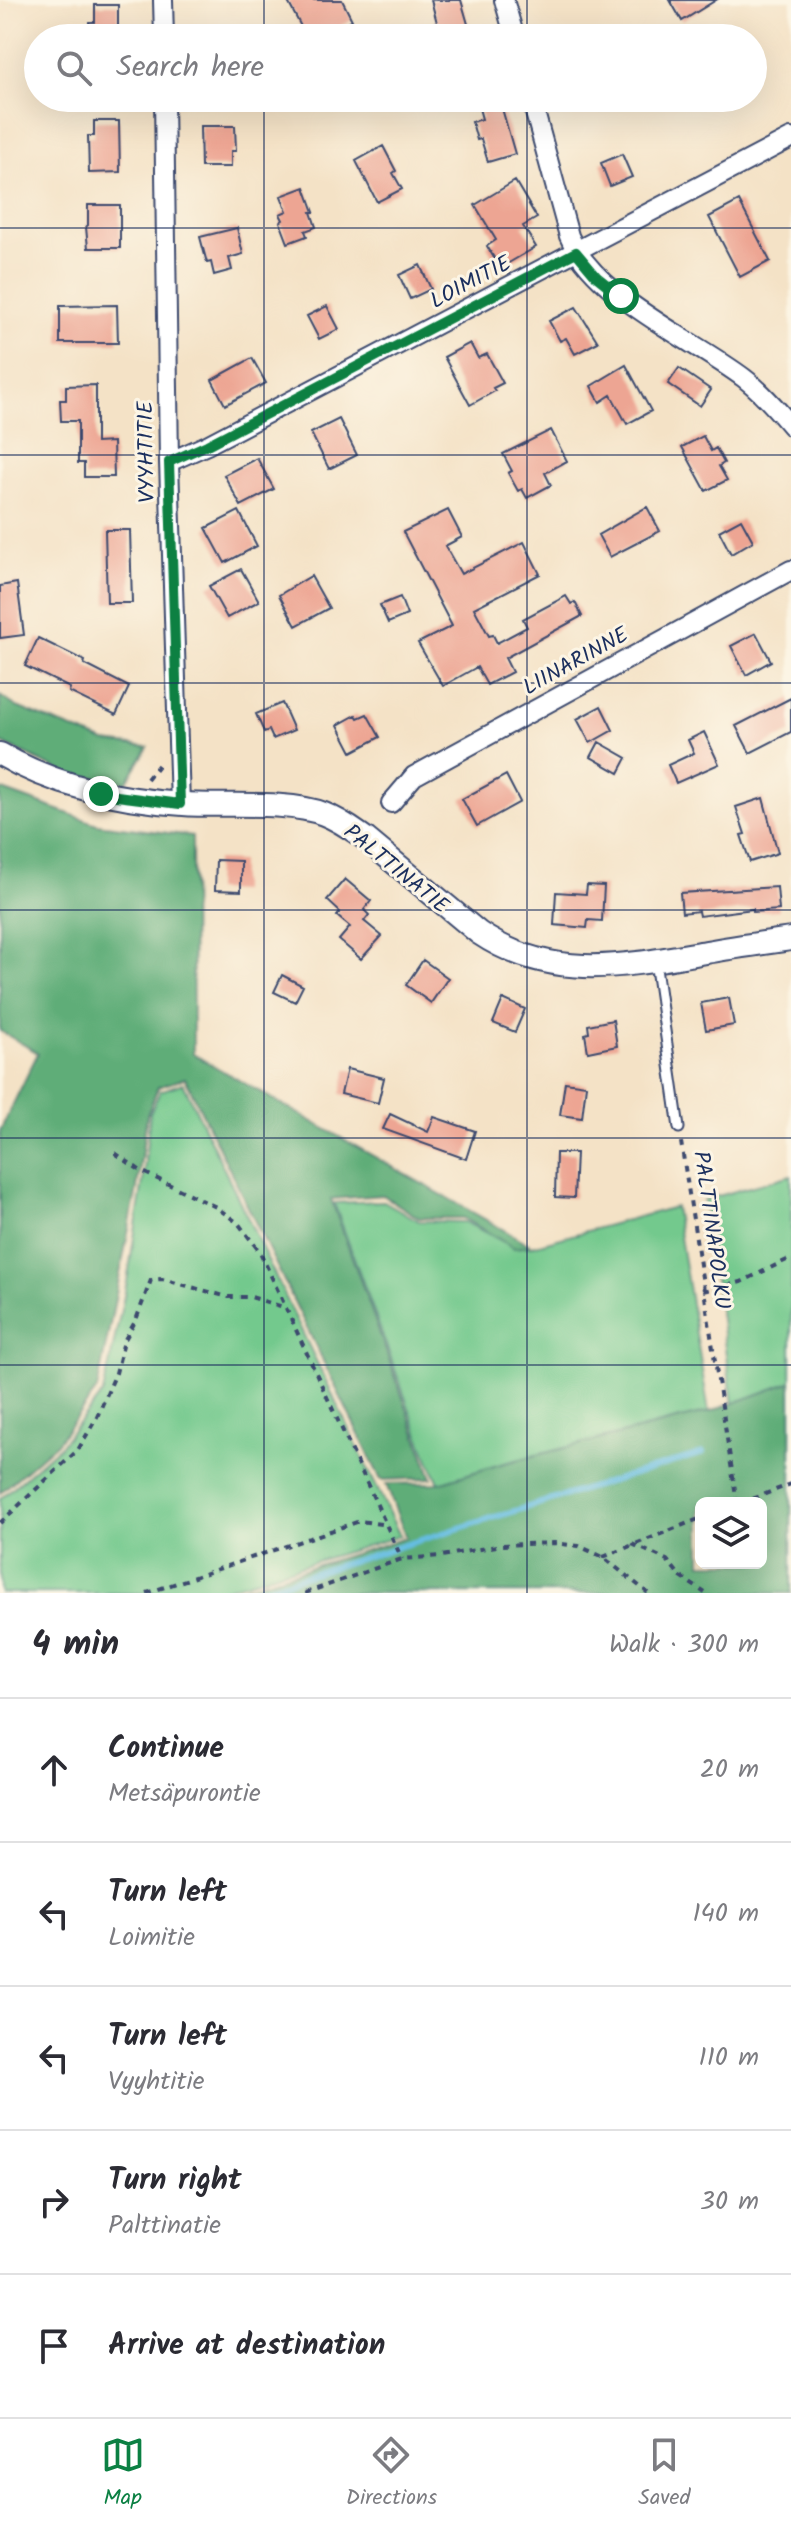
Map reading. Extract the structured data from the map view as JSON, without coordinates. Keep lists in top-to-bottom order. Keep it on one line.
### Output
{"streets":{"street":["LOIMITIE","VYYHTITIE","LIINARINNE","PALTTINATIE"],"lane":["PALTTINAPOLKU"]},"crossings":[["LOIMITIE","VYYHTITIE"],["VYYHTITIE","PALTTINATIE"],["PALTTINATIE","PALTTINAPOLKU"]],"page":{"search":"Search here","heading":["4 min","Walk · 300 m"],"list":[["Continue","Metsäpurontie","20 m"],["Turn left","Loimitie","140 m"],["Turn left","Vyyhtitie","110 m"],["Turn right","Palttinatie","30 m"],"Arrive at destination"],"nav":["Map","Directions","Saved"]}}
